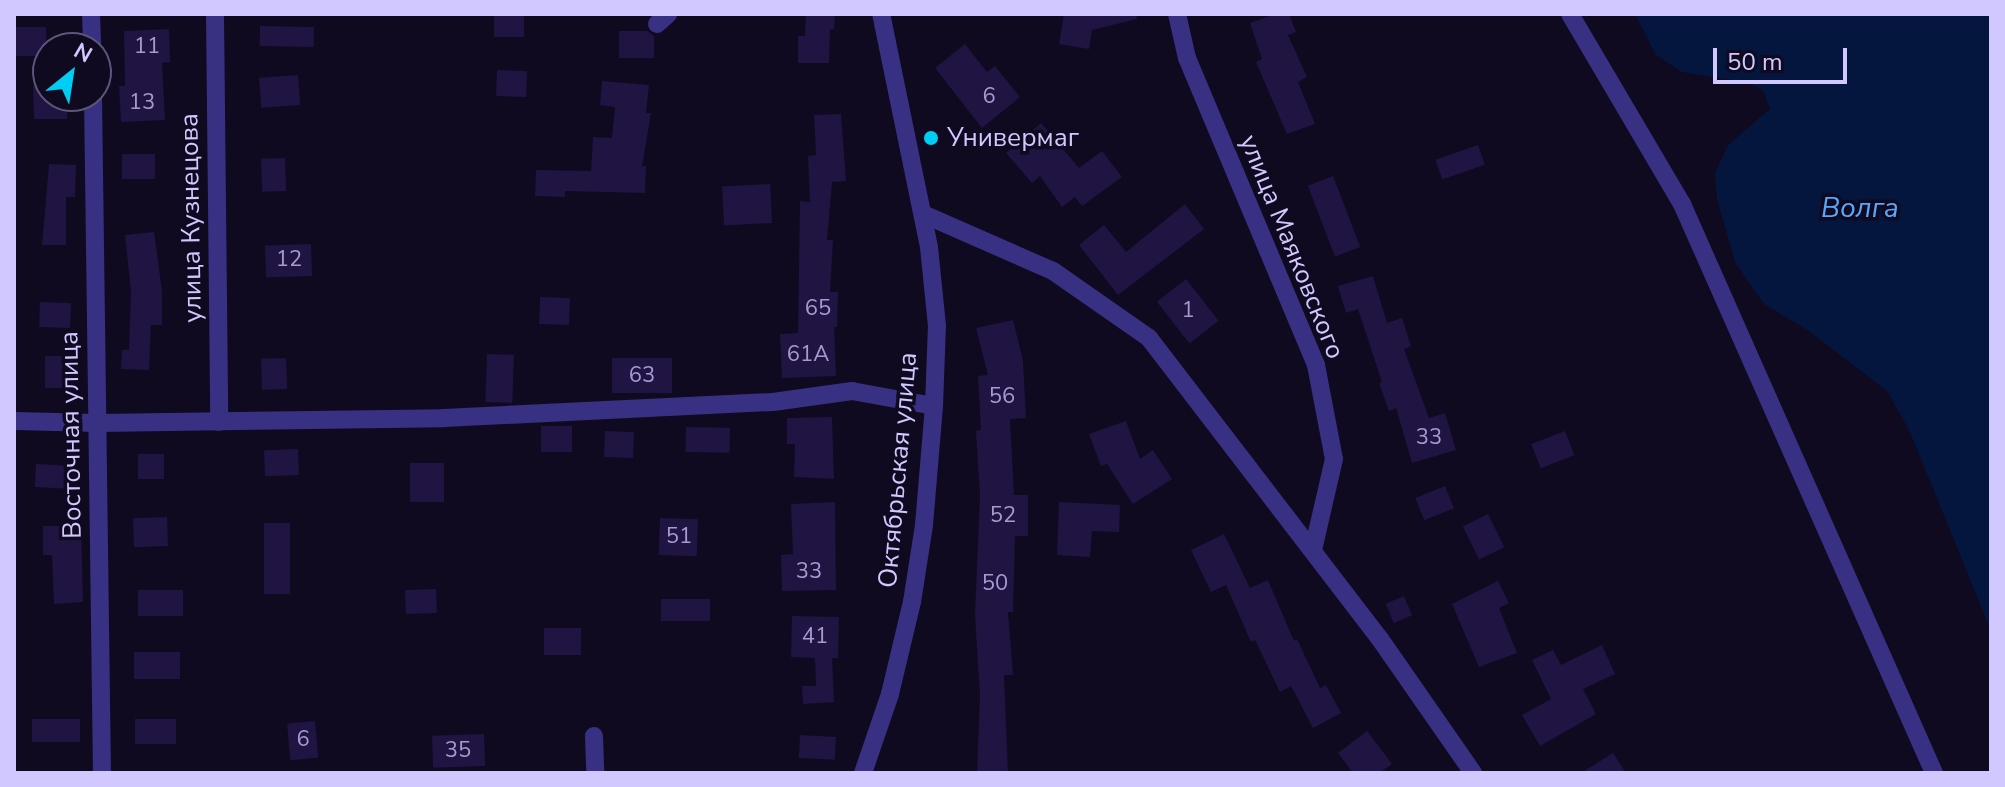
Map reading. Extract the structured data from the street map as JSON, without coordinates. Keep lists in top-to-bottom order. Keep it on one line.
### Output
{"streets":{"street":["улица Кузнецова","улица Маяковского","Восточная улица","Октябрьская улица"]},"water":["Волга"],"places":["Универмаг"],"house_numbers":["11","6","13","12","65","1","61А","63","56","33","52","51","33","50","41","6","35"],"scale_bar":"50 m","north":"top right"}
